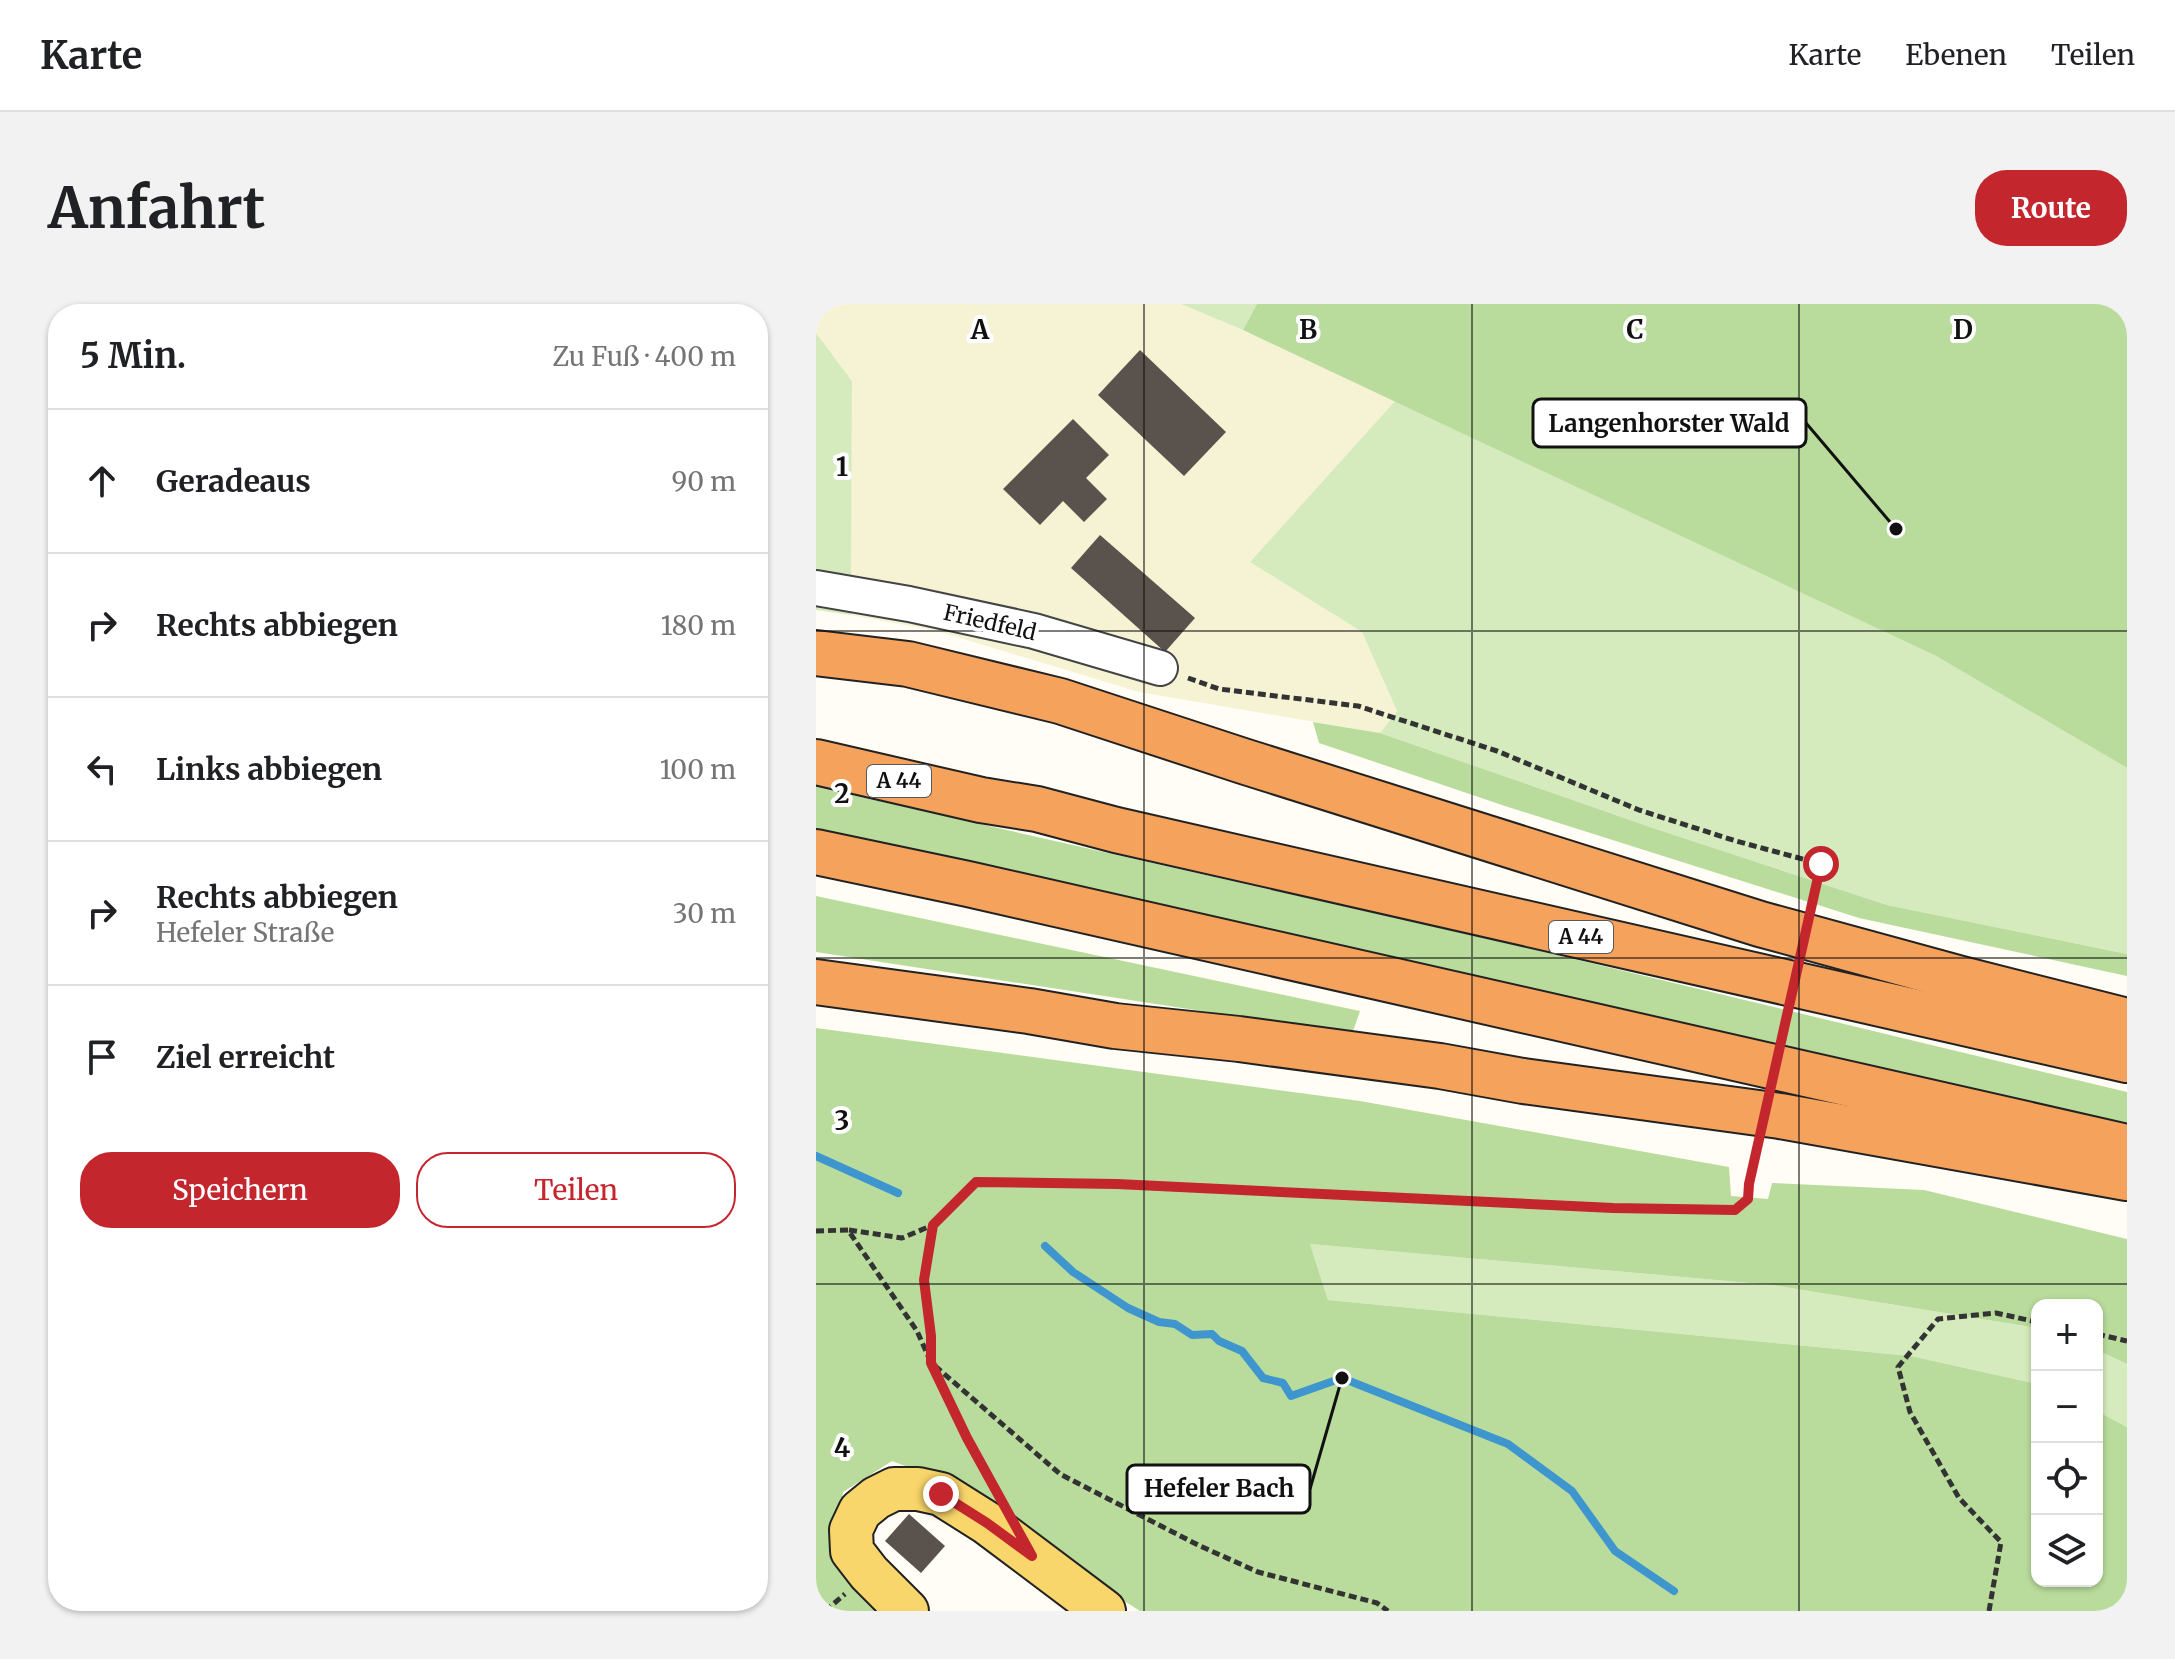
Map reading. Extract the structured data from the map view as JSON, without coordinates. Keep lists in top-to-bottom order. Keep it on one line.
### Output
{"streets":{"highway":["A 44"],"lane":["Friedfeld"]},"places":["Langenhorster Wald","Hefeler Bach"],"page":{"header":"Karte","nav":["Karte","Ebenen","Teilen"],"buttons":["Route",["Speichern","Teilen"]],"title":"Anfahrt","heading":["5 Min.","Zu Fuß · 400 m"],"list":[["Geradeaus","90 m"],["Rechts abbiegen","180 m"],["Links abbiegen","100 m"],["Rechts abbiegen","Hefeler Straße","30 m"],"Ziel erreicht"],"map_buttons":["+","−"]},"grid":{"columns":["A","B","C","D"],"rows":["1","2","3","4"]}}
